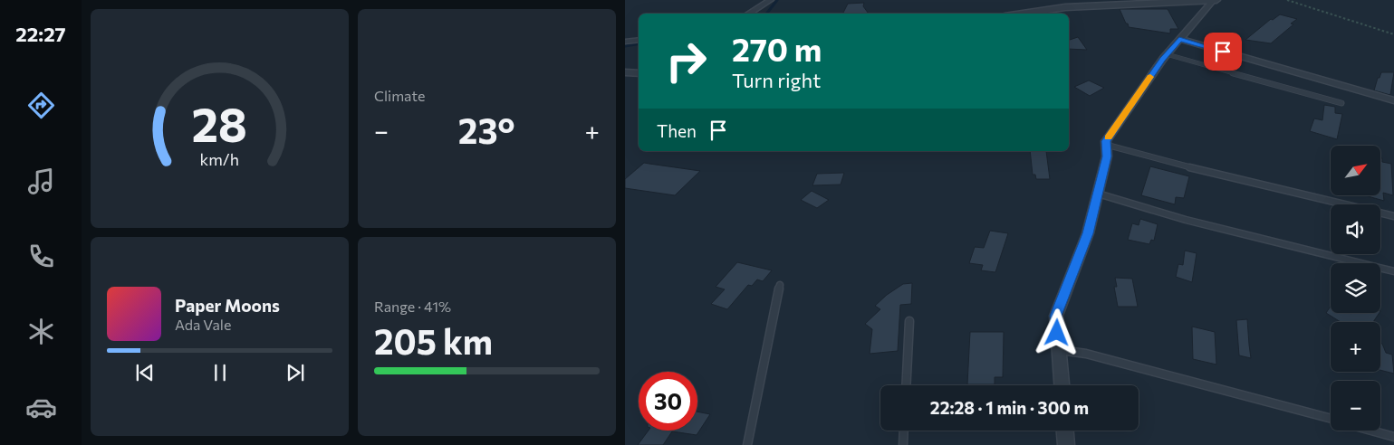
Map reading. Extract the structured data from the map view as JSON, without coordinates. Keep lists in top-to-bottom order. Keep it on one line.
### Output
{"north":"top right","page":{"tabs":"22:27","tile":["Climate",["Range · 41%","205 km"]],"turn":["270 m","Turn right"],"then":"Then","heat":["−","23°","+"],"map_buttons":["+","−"],"song":["Paper Moons","Ada Vale"],"limit":"30","trip":"22:28 · 1 min · 300 m","gauge":["28","km/h"]}}
